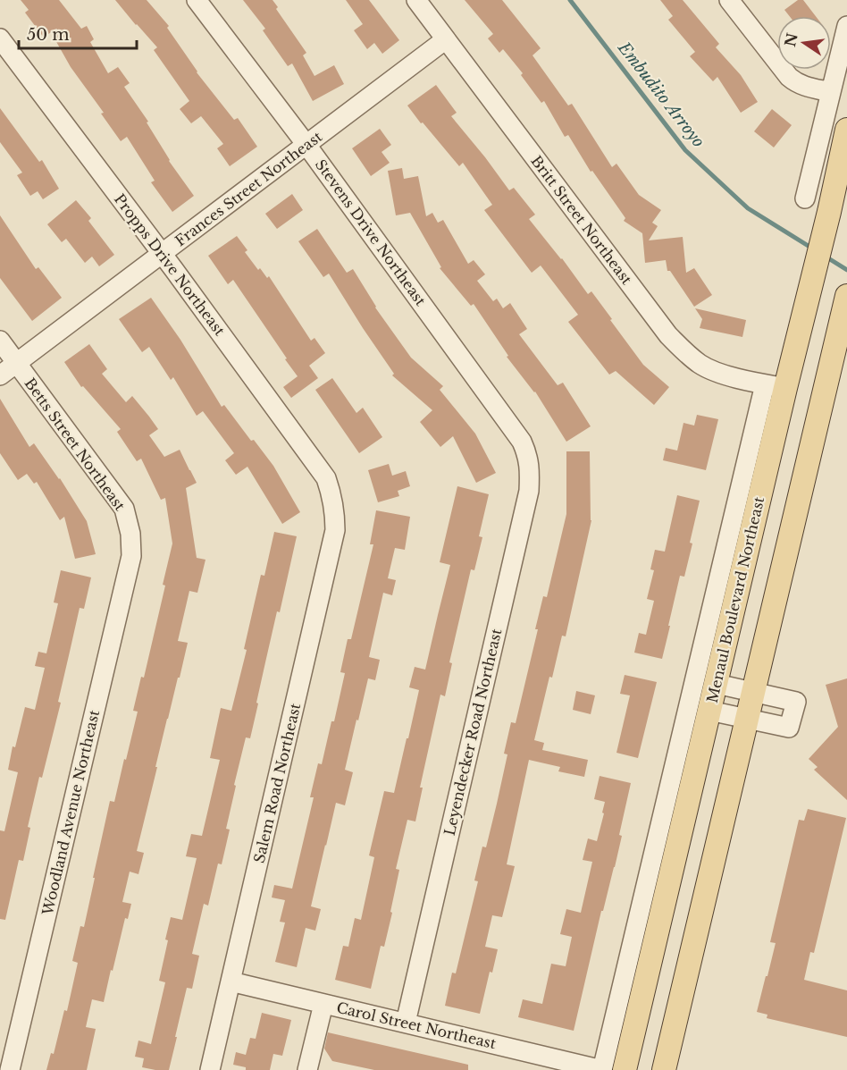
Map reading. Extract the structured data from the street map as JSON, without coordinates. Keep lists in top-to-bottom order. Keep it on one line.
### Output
{"streets":{"main road":["Menaul Boulevard Northeast"],"street":["Frances Street Northeast","Britt Street Northeast","Stevens Drive Northeast","Propps Drive Northeast","Betts Street Northeast","Leyendecker Road Northeast","Salem Road Northeast","Woodland Avenue Northeast","Carol Street Northeast"]},"crossings":[["Frances Street Northeast","Britt Street Northeast"],["Frances Street Northeast","Stevens Drive Northeast"],["Frances Street Northeast","Propps Drive Northeast"],["Frances Street Northeast","Betts Street Northeast"],["Britt Street Northeast","Menaul Boulevard Northeast"],["Stevens Drive Northeast","Leyendecker Road Northeast"],["Propps Drive Northeast","Salem Road Northeast"],["Betts Street Northeast","Woodland Avenue Northeast"],["Leyendecker Road Northeast","Carol Street Northeast"],["Salem Road Northeast","Carol Street Northeast"]],"water":["Embudito Arroyo"],"scale_bar":"50 m","north":"left"}
